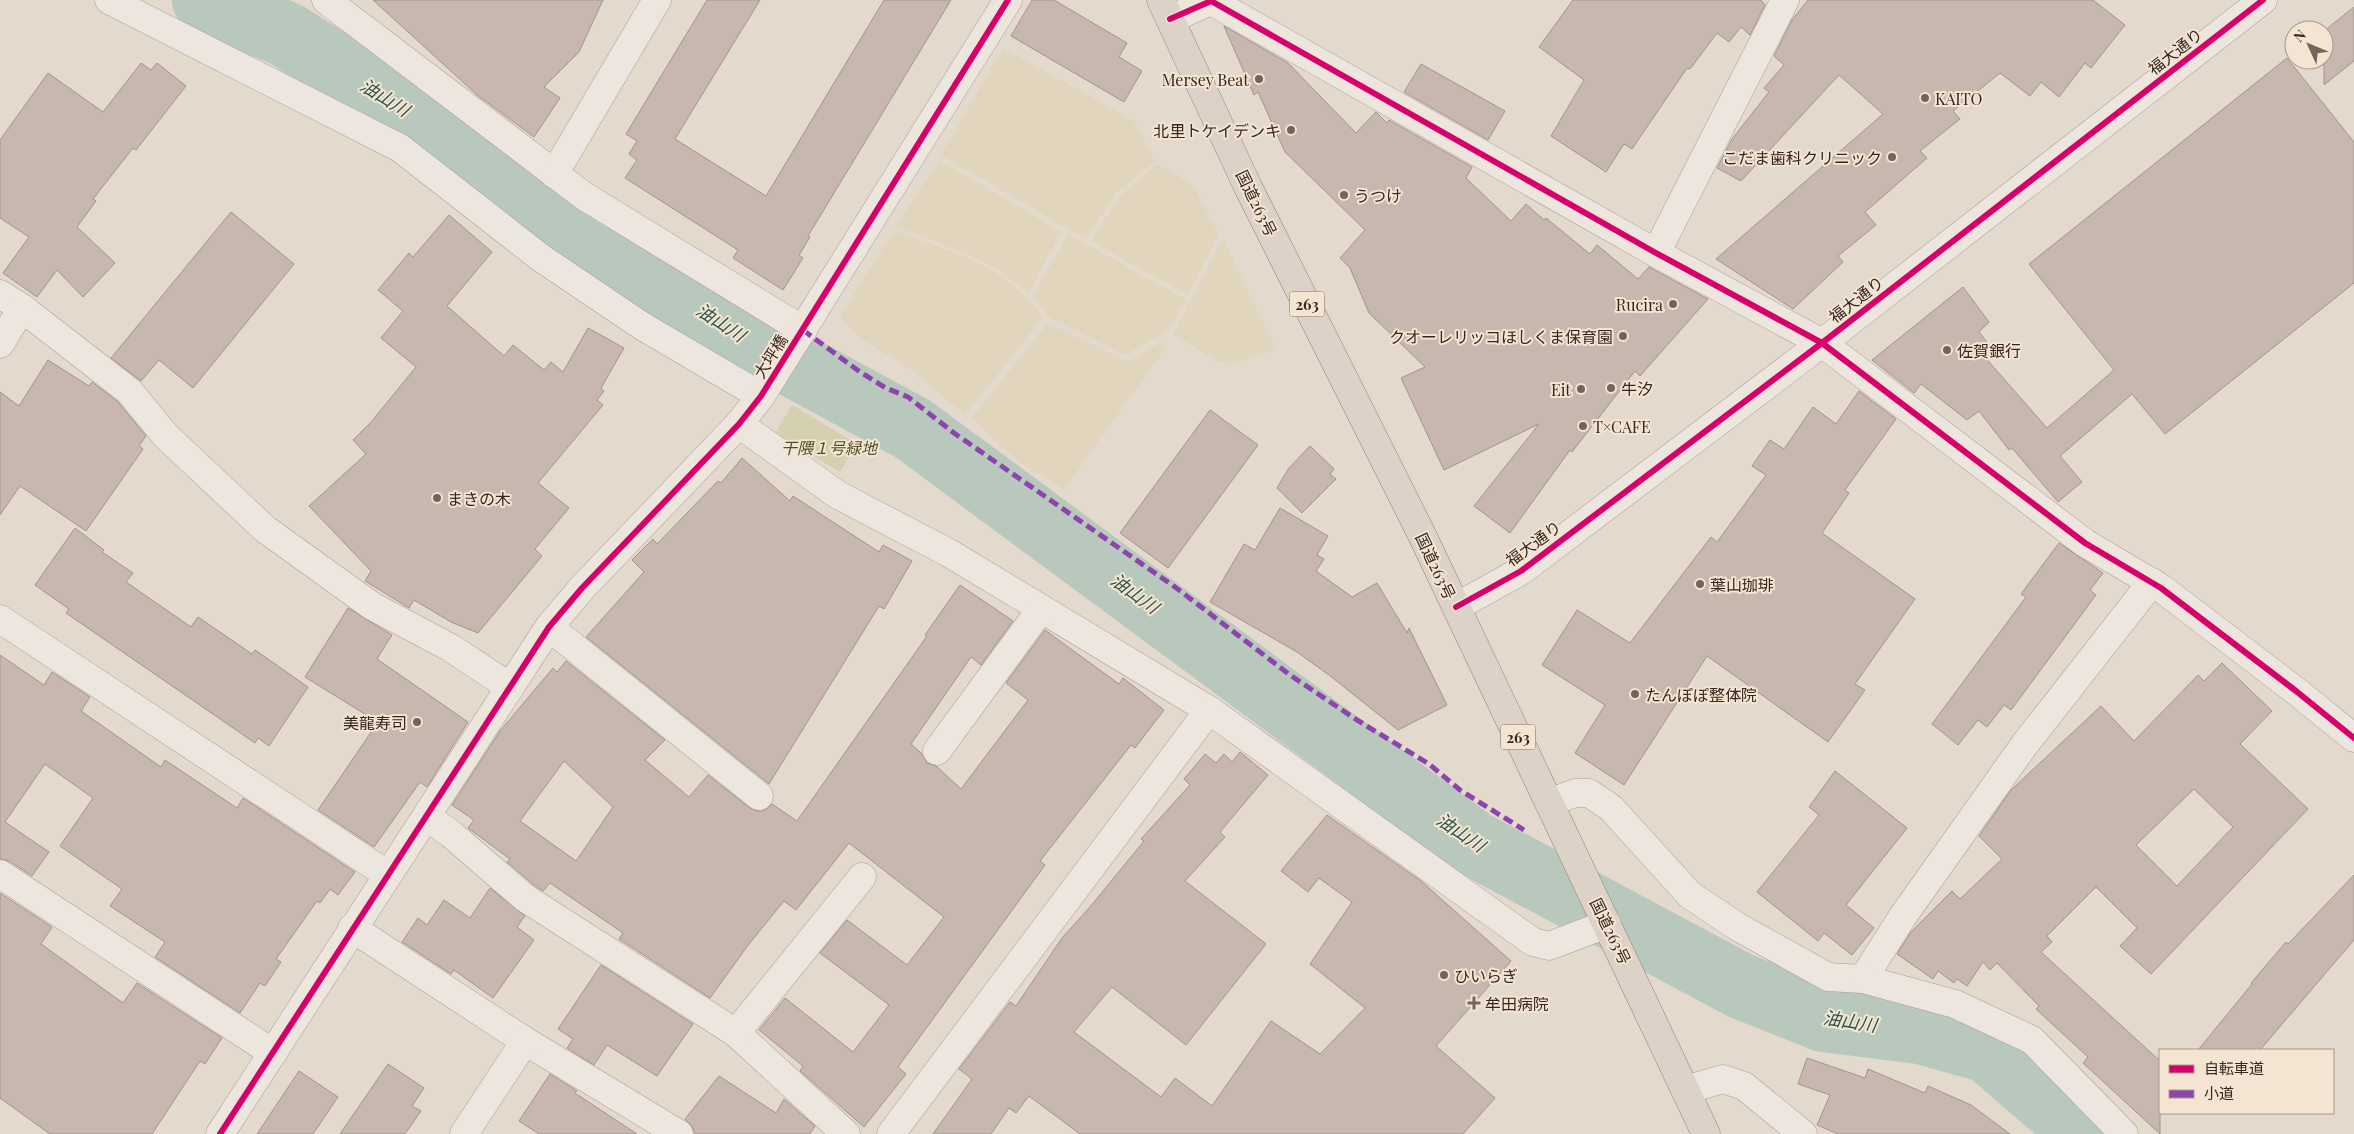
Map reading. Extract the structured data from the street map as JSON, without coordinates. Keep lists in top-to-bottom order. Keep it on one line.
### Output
{"streets":{"highway":["国道263号","263"],"street":["福大通り","大坪橋"]},"crossings":[["福大通り","国道263号"]],"water":["油山川"],"parks":["干隈１号緑地"],"places":{"other":["Mersey Beat","KAITO","北里トケイデンキ","こだま歯科クリニック","うつけ","Rucira","クオーレリッコほしくま保育園","佐賀銀行","牛汐","Eit","T×CAFE","まきの木","葉山珈琲","たんぽぽ整体院","美龍寿司","ひいらぎ"],"health":["牟田病院"]},"legend":["自転車道","小道"],"north":"top left"}
